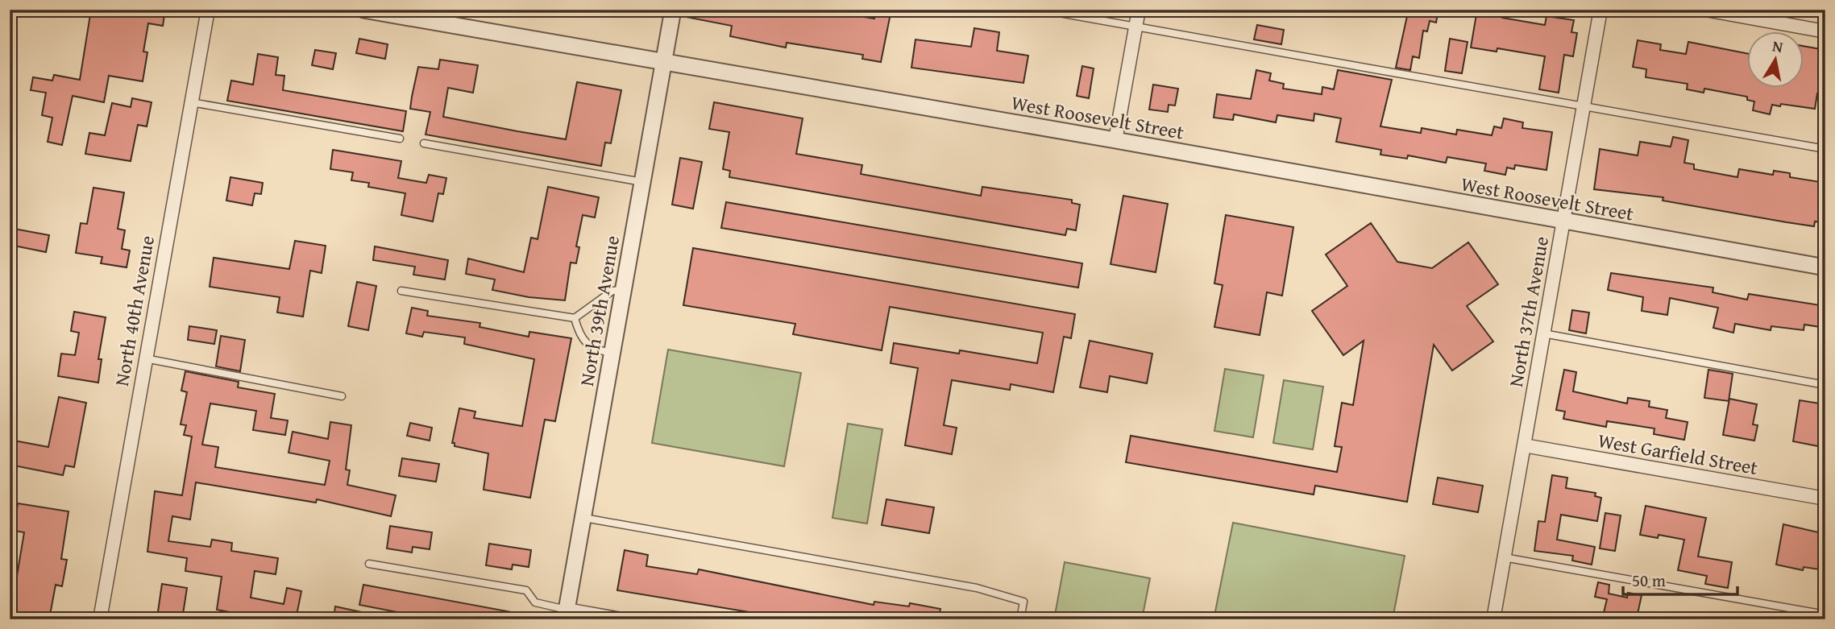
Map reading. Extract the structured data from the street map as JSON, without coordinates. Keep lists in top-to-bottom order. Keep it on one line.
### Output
{"streets":{"street":["West Roosevelt Street","North 40th Avenue","North 39th Avenue","North 37th Avenue","West Garfield Street"]},"crossings":[["West Roosevelt Street","North 39th Avenue"],["West Roosevelt Street","North 37th Avenue"],["North 37th Avenue","West Garfield Street"]],"scale_bar":"50 m","north":"top"}
